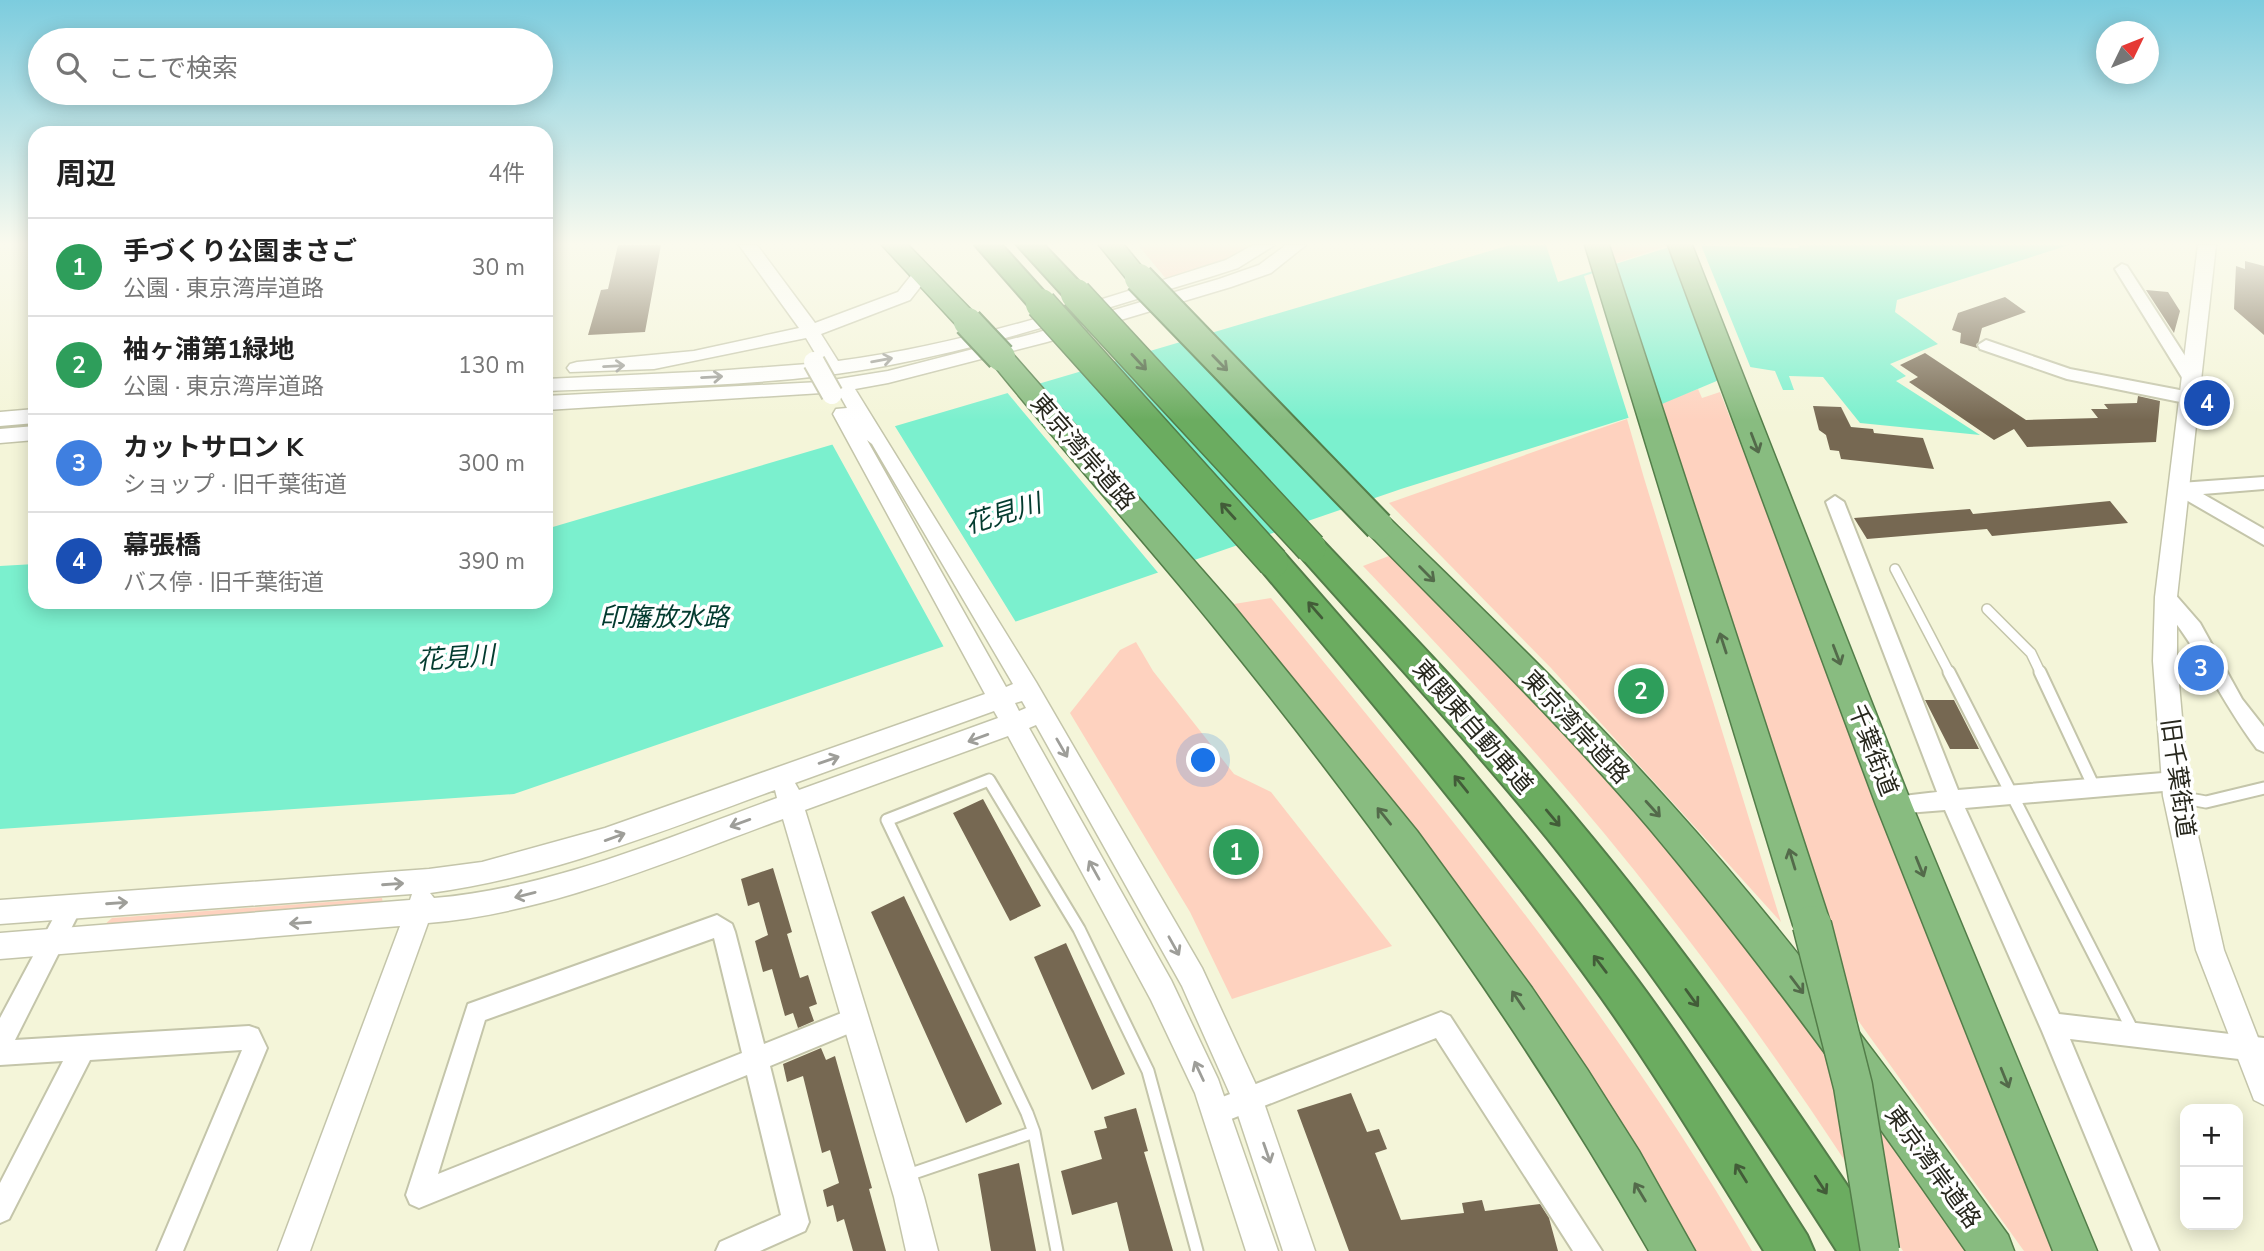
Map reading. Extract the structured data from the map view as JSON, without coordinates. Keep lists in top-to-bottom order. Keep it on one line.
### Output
{"streets":{"highway":["東京湾岸道路","東関東自動車道","千葉街道"],"street":["旧千葉街道"]},"water":["花見川","印旛放水路"],"north":"top right","page":{"search":"ここで検索","heading":["周辺","4件"],"list":[{"mark":"1","name":"手づくり公園まさご","note":"公園 · 東京湾岸道路","value":"30 m"},{"mark":"2","name":"袖ヶ浦第1緑地","note":"公園 · 東京湾岸道路","value":"130 m"},{"mark":"3","name":"カットサロン K","note":"ショップ · 旧千葉街道","value":"300 m"},{"mark":"4","name":"幕張橋","note":"バス停 · 旧千葉街道","value":"390 m"}],"pins":["4","3","2","1"],"map_buttons":["+","−"]}}
